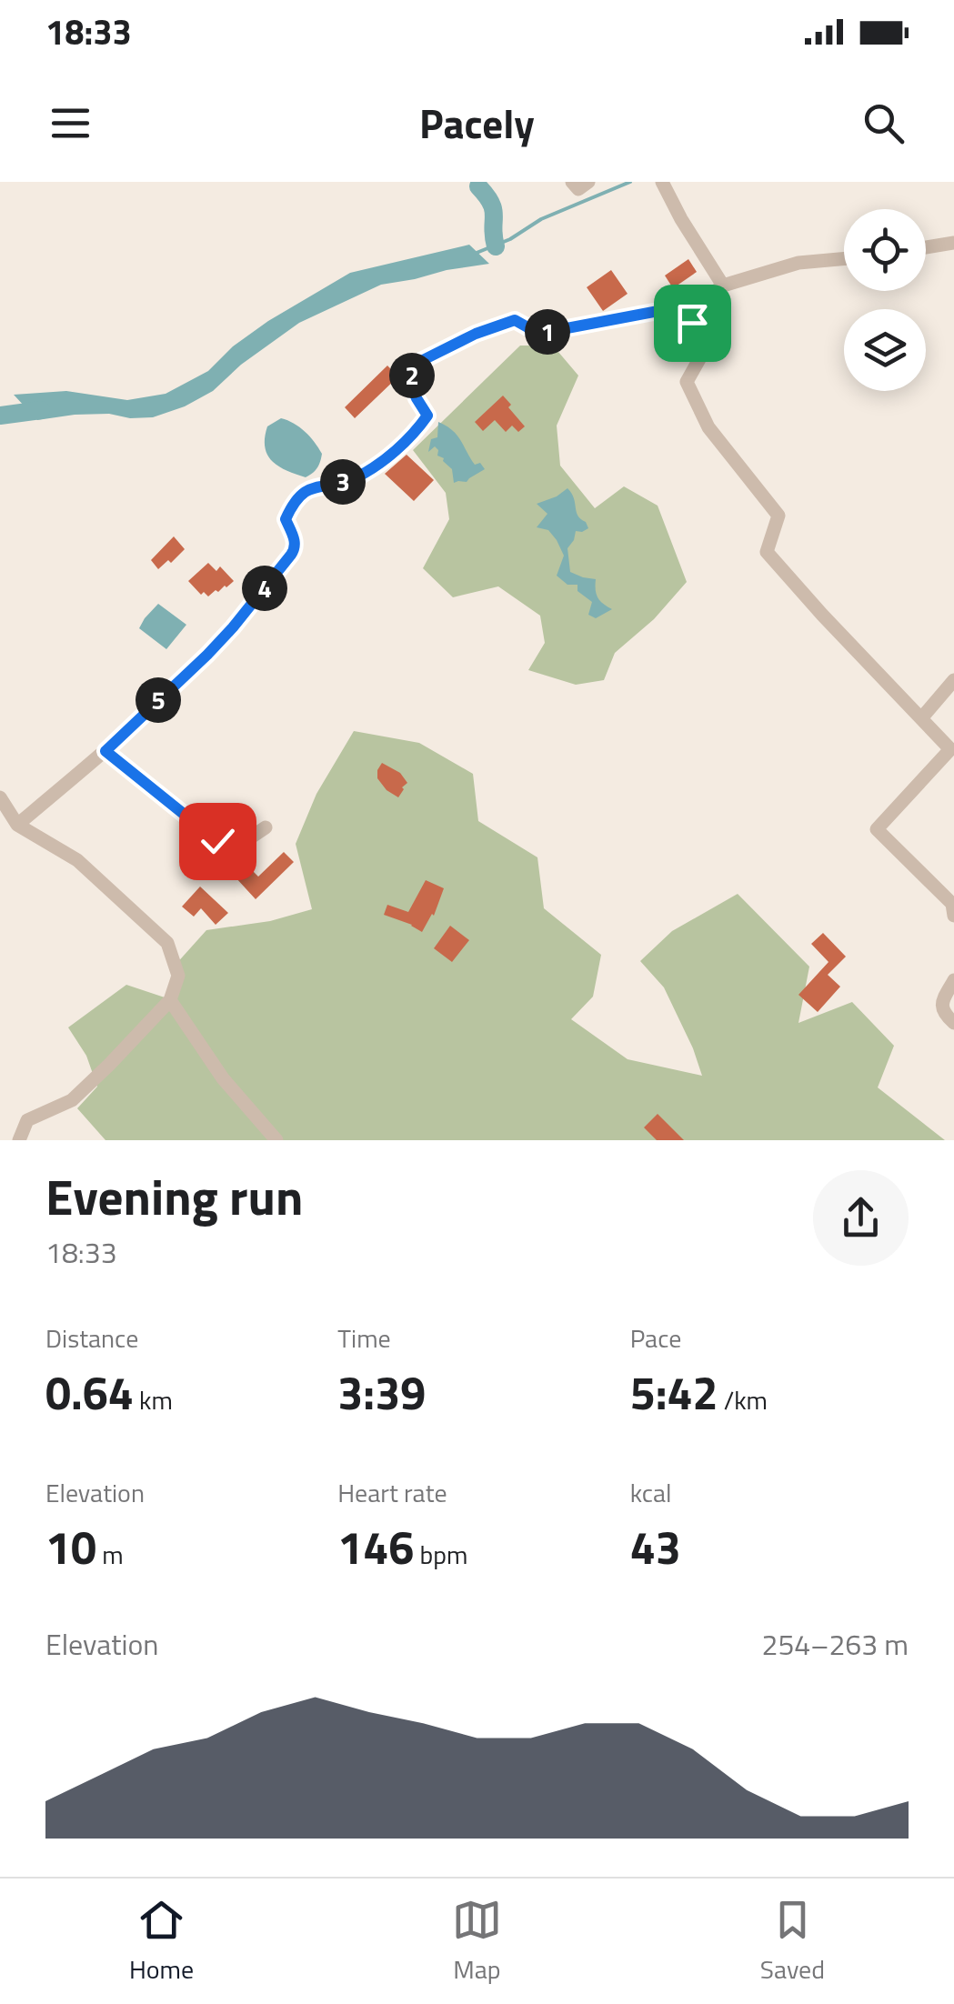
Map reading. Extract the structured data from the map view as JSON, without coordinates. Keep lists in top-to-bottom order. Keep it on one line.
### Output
{"page":{"status":"18:33","header":"Pacely","pins":["1","2","3","4","5"],"heading":["Evening run","18:33"],"stats":[["Distance","0.64 km"],["Time","3:39"],["Pace","5:42 /km"],["Elevation","10 m"],["Heart rate","146 bpm"],["kcal","43"]],"chart":["Elevation","254–263 m"],"tabs":["Home","Map","Saved"]}}
